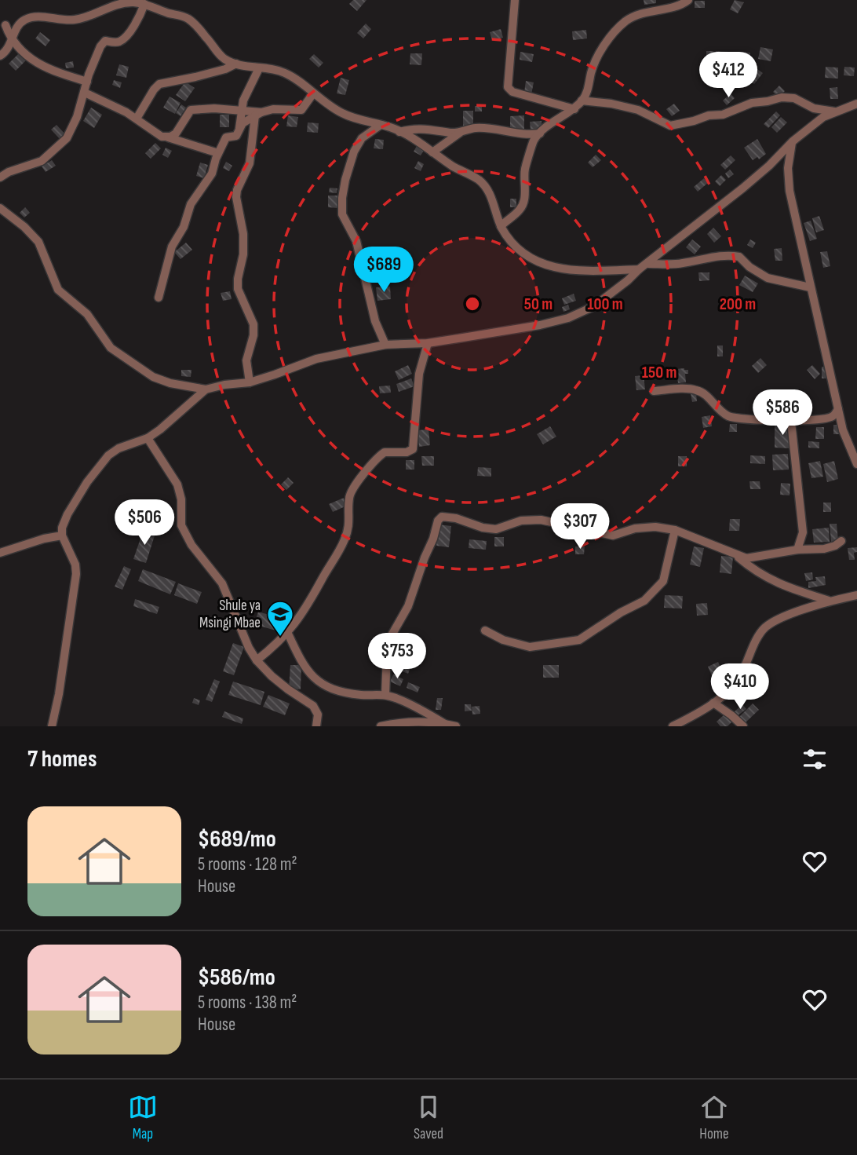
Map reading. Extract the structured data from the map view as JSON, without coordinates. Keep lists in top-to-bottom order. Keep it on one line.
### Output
{"places":{"school or university":["Shule ya Msingi Mbae"]},"page":{"price":["$412","$689","$586","$506","$307","$753","$410"],"heading":"7 homes","list":[{"name":"$689/mo","note":"5 rooms · 128 m² · House"},{"name":"$586/mo","note":"5 rooms · 138 m² · House"}],"tabs":["Map","Saved","Home"]},"rings":["50 m","100 m","200 m","150 m"]}
